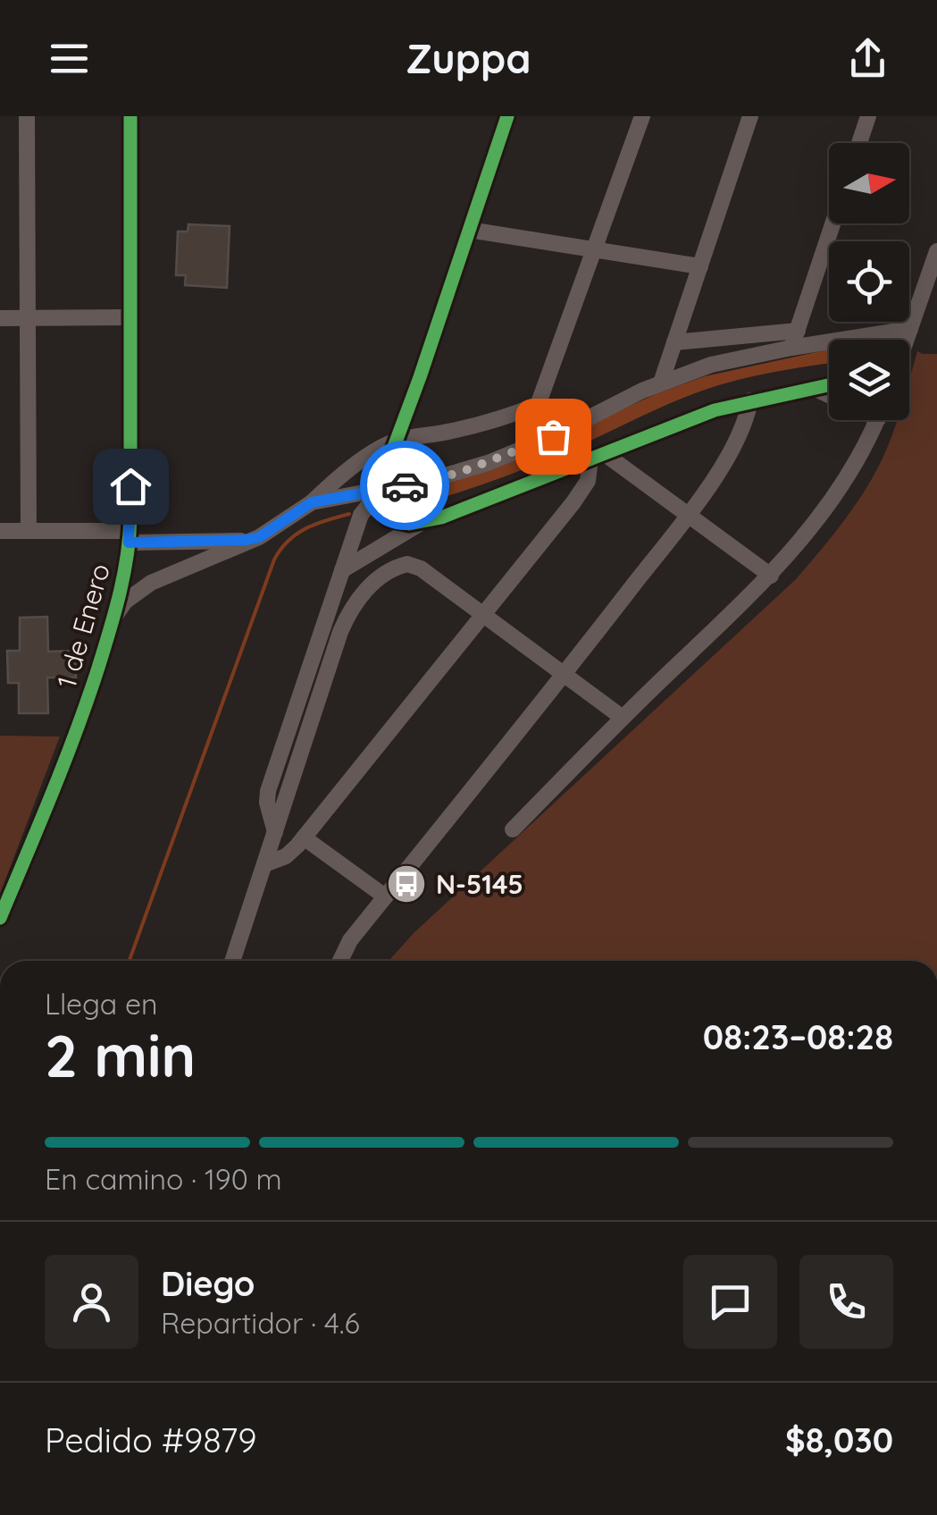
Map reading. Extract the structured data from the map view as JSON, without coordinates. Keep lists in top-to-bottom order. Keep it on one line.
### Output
{"streets":{"street":["1 de Enero"]},"places":{"bus stop":["N-5145"]},"north":"right","page":{"header":"Zuppa","heading":["2 min","Llega en","08:23–08:28"],"panel":["Diego","Repartidor · 4.6","Pedido #9879","$8,030"],"bar":"En camino · 190 m"}}
